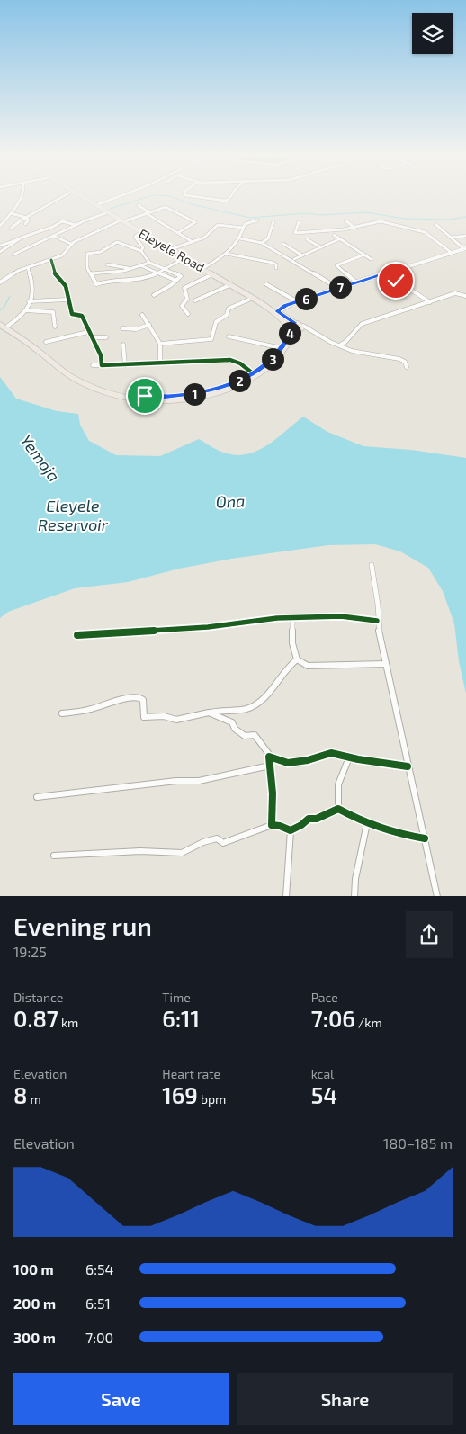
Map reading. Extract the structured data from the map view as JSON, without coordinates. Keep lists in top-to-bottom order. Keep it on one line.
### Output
{"streets":{"main road":["Eleyele Road"]},"water":["Yemoja","Ona","Eleyele Reservoir"],"page":{"pins":["7","6","4","3","2","1"],"heading":["Evening run","19:25"],"stats":[["Distance","0.87 km"],["Time","6:11"],["Pace","7:06 /km"],["Elevation","8 m"],["Heart rate","169 bpm"],["kcal","54"]],"chart":["Elevation","180–185 m"],"list":[{"name":"100 m","note":"6:54"},{"name":"200 m","note":"6:51"},{"name":"300 m","note":"7:00"}],"buttons":["Save","Share"]}}
